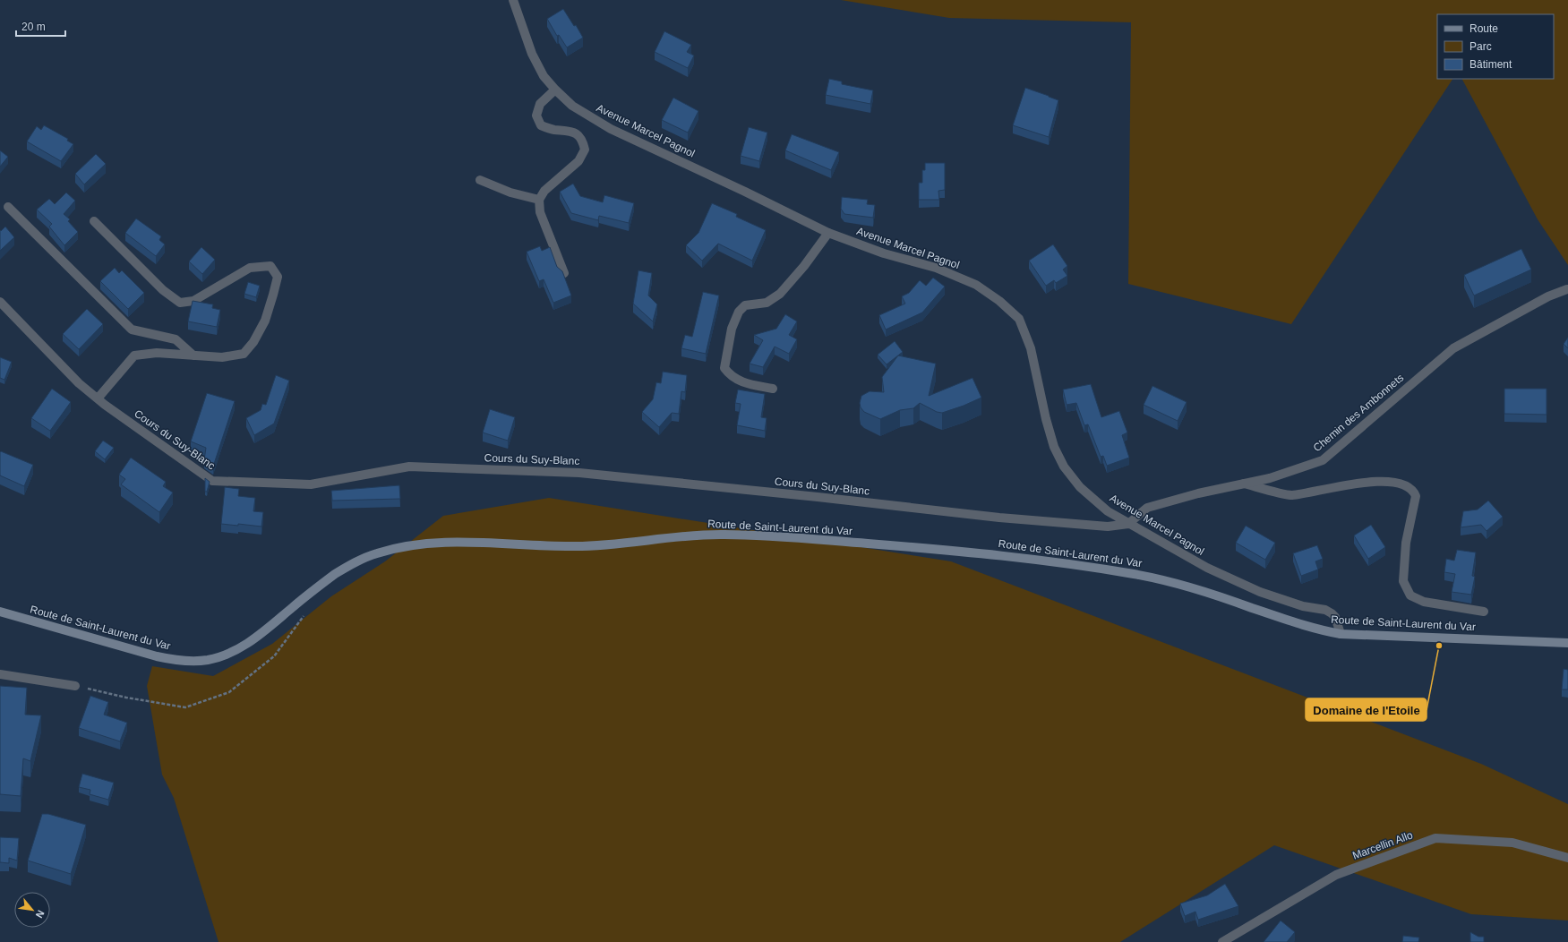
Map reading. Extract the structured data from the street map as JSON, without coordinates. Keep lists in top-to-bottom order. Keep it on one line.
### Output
{"streets":{"main road":["Route de Saint-Laurent du Var"],"street":["Avenue Marcel Pagnol","Chemin des Ambonnets","Cours du Suy-Blanc","Marcellin Allo"]},"crossings":[["Avenue Marcel Pagnol","Chemin des Ambonnets"],["Avenue Marcel Pagnol","Cours du Suy-Blanc"],["Avenue Marcel Pagnol","Route de Saint-Laurent du Var"],["Chemin des Ambonnets","Cours du Suy-Blanc"]],"places":["Domaine de l'Etoile"],"legend":["Route","Parc","Bâtiment"],"scale_bar":"20 m","north":"bottom right"}
